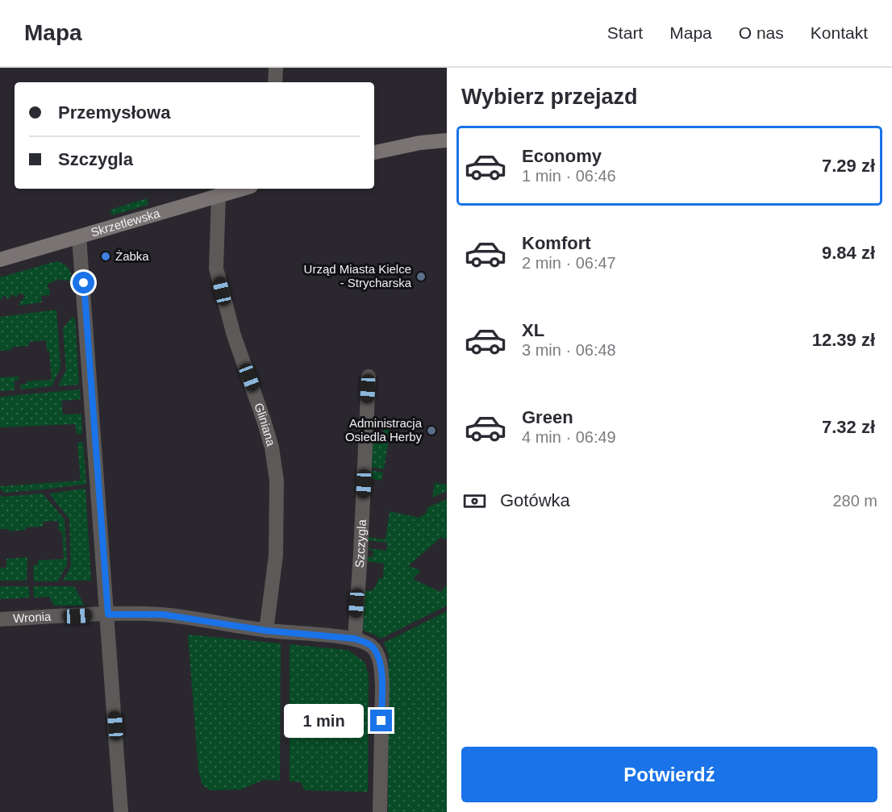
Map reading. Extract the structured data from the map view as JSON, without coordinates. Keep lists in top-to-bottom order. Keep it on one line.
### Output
{"streets":{"street":["Skrzetlewska","Gliniana","Szczygla","Wronia"]},"crossings":[["Skrzetlewska","Gliniana"],["Gliniana","Wronia"],["Szczygla","Wronia"]],"places":["Żabka","Urząd Miasta Kielce - Strycharska","Administracja Osiedla Herby"],"page":{"header":"Mapa","nav":["Start","Mapa","O nas","Kontakt"],"heading":"Wybierz przejazd","banner":["Przemysłowa","Szczygla"],"list":[{"name":"Economy","note":"1 min · 06:46","value":"7.29 zł"},{"name":"Komfort","note":"2 min · 06:47","value":"9.84 zł"},{"name":"XL","note":"3 min · 06:48","value":"12.39 zł"},{"name":"Green","note":"4 min · 06:49","value":"7.32 zł"}],"pay":["Gotówka","280 m"],"bubble":"1 min","buttons":"Potwierdź"}}
